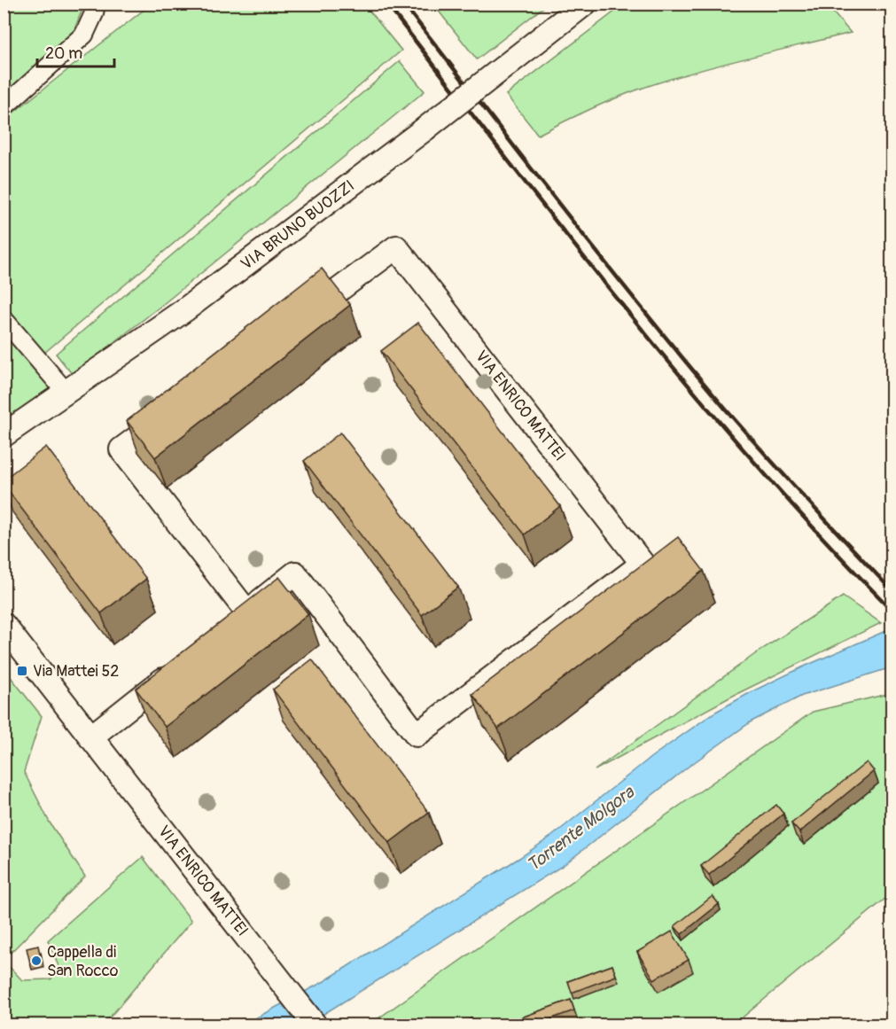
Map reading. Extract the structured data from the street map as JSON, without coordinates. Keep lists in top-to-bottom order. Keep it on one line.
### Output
{"streets":{"street":["VIA BRUNO BUOZZI","VIA ENRICO MATTEI"]},"water":["Torrente Molgora"],"places":{"transit":["Via Mattei 52"],"other":["Cappella di San Rocco"]},"scale_bar":"20 m"}
